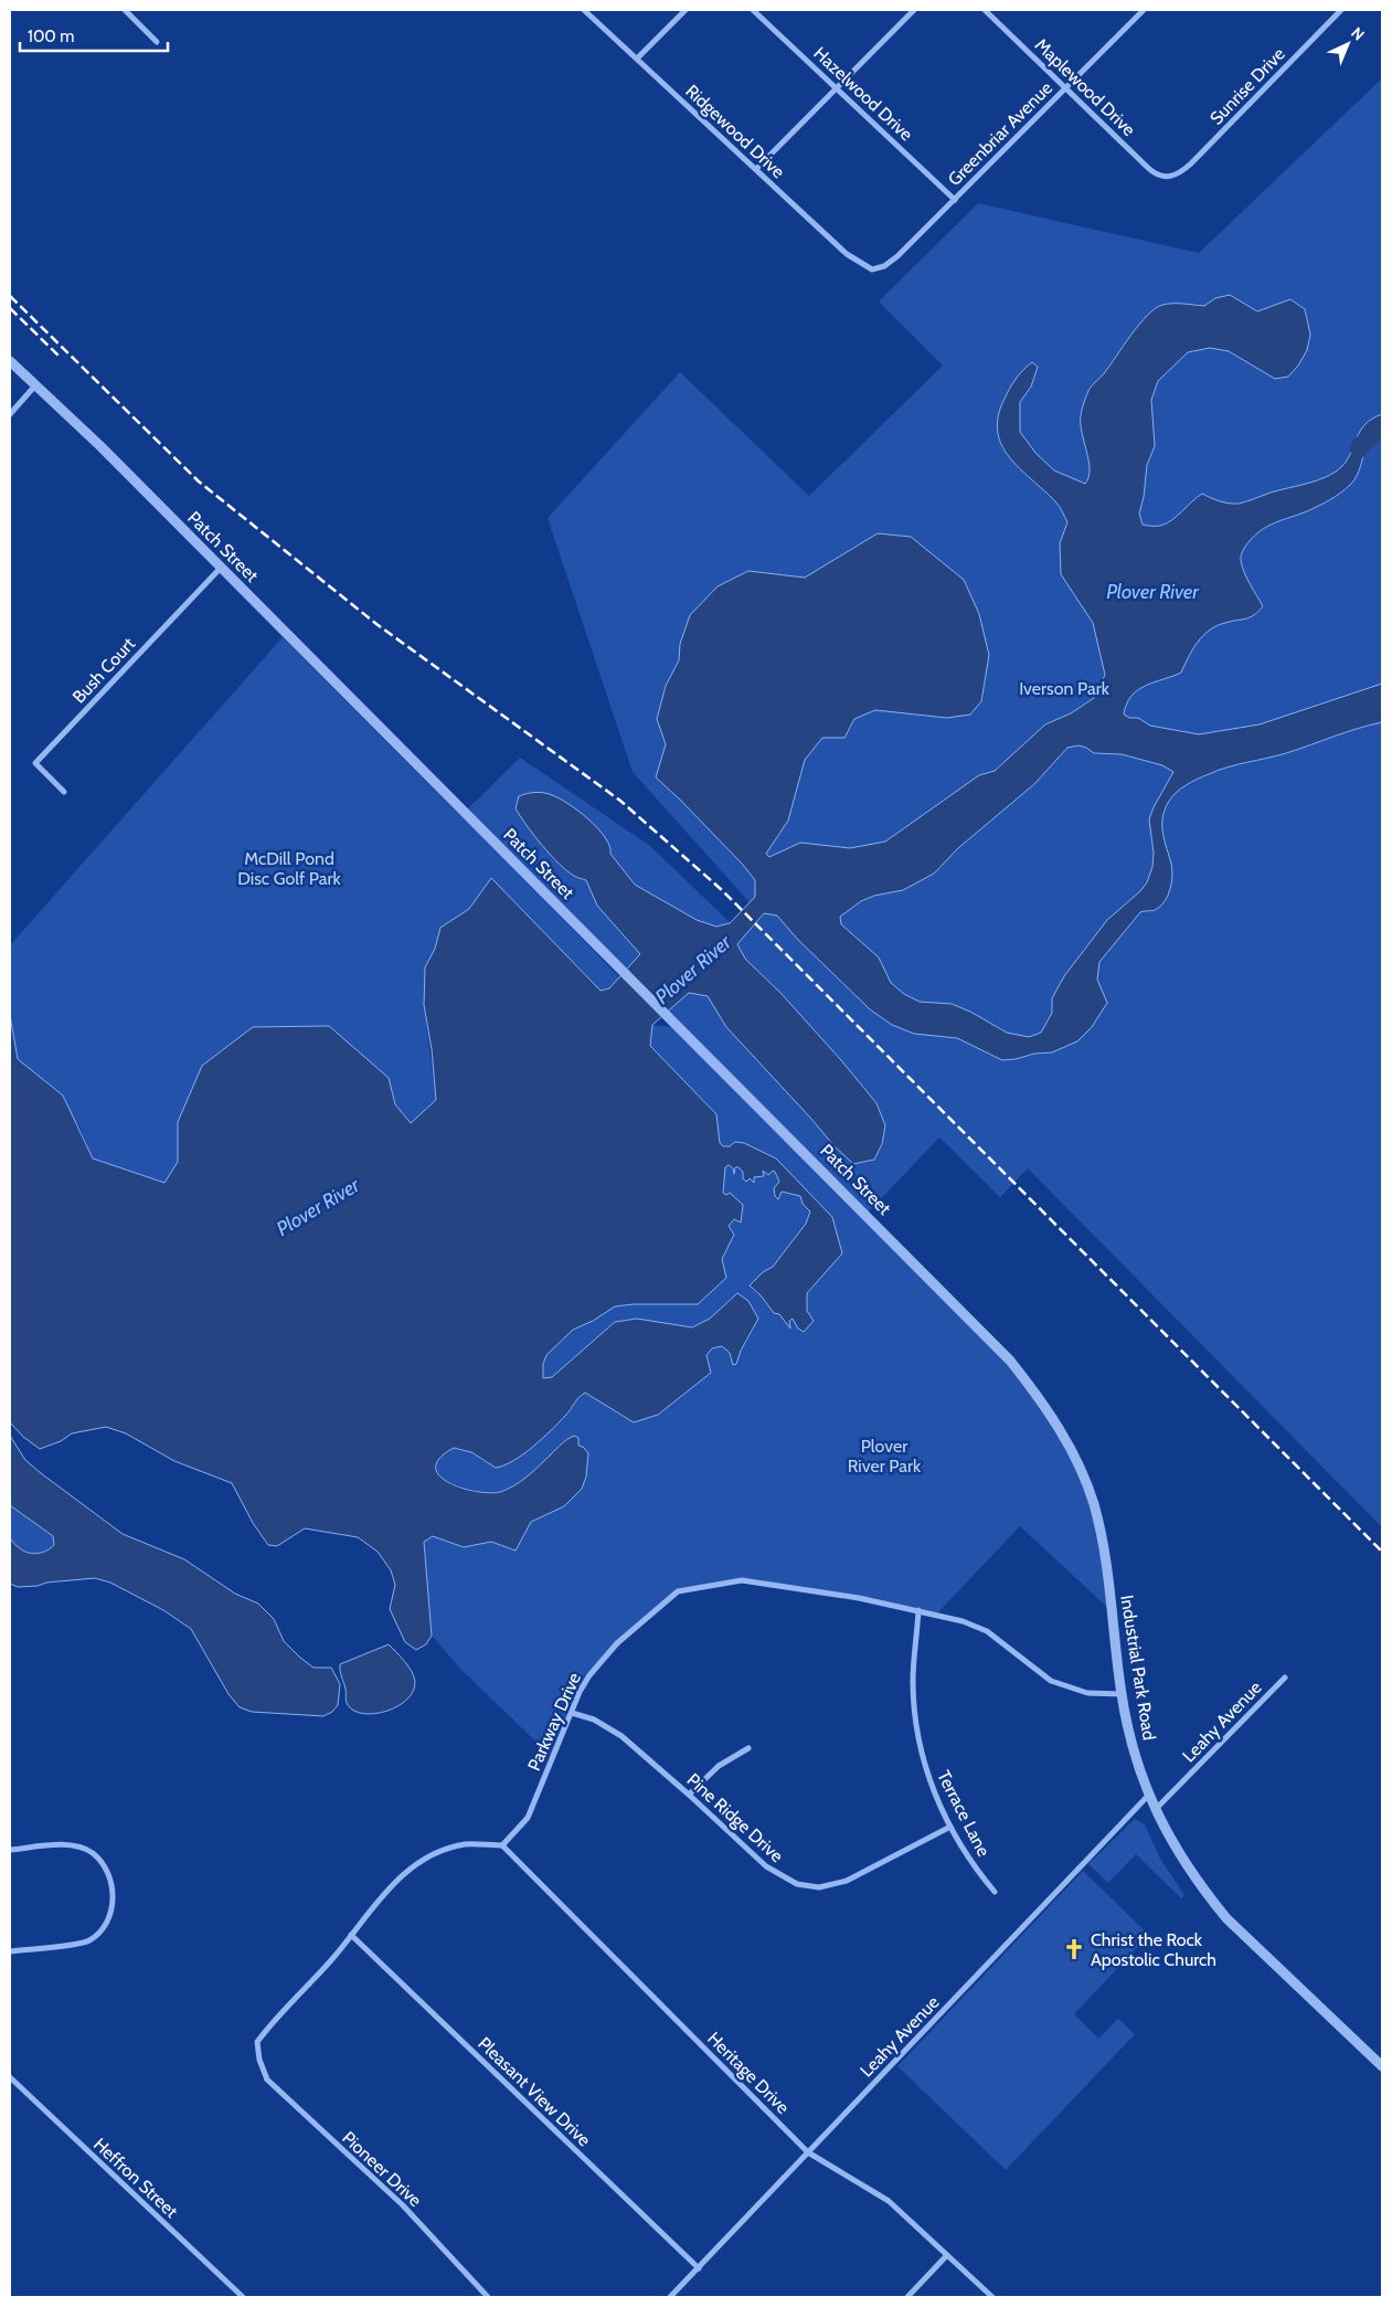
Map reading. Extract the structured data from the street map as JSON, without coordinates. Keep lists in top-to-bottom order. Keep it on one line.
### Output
{"streets":{"street":["Sunrise Drive","Maplewood Drive","Hazelwood Drive","Ridgewood Drive","Greenbriar Avenue","Patch Street","Bush Court","Industrial Park Road","Parkway Drive","Leahy Avenue","Terrace Lane","Pine Ridge Drive","Heritage Drive","Pleasant View Drive","Pioneer Drive","Heffron Street"]},"crossings":[["Sunrise Drive","Maplewood Drive"],["Maplewood Drive","Greenbriar Avenue"],["Hazelwood Drive","Greenbriar Avenue"],["Ridgewood Drive","Greenbriar Avenue"],["Patch Street","Bush Court"],["Patch Street","Industrial Park Road"],["Industrial Park Road","Parkway Drive"],["Industrial Park Road","Leahy Avenue"],["Parkway Drive","Terrace Lane"],["Parkway Drive","Pine Ridge Drive"],["Parkway Drive","Heritage Drive"],["Leahy Avenue","Heritage Drive"],["Leahy Avenue","Pleasant View Drive"],["Terrace Lane","Pine Ridge Drive"],["Pleasant View Drive","Pioneer Drive"]],"water":["Plover River"],"parks":["Iverson Park","McDill Pond Disc Golf Park","Plover River Park"],"places":{"church":["Christ the Rock Apostolic Church"]},"scale_bar":"100 m","north":"top right"}
